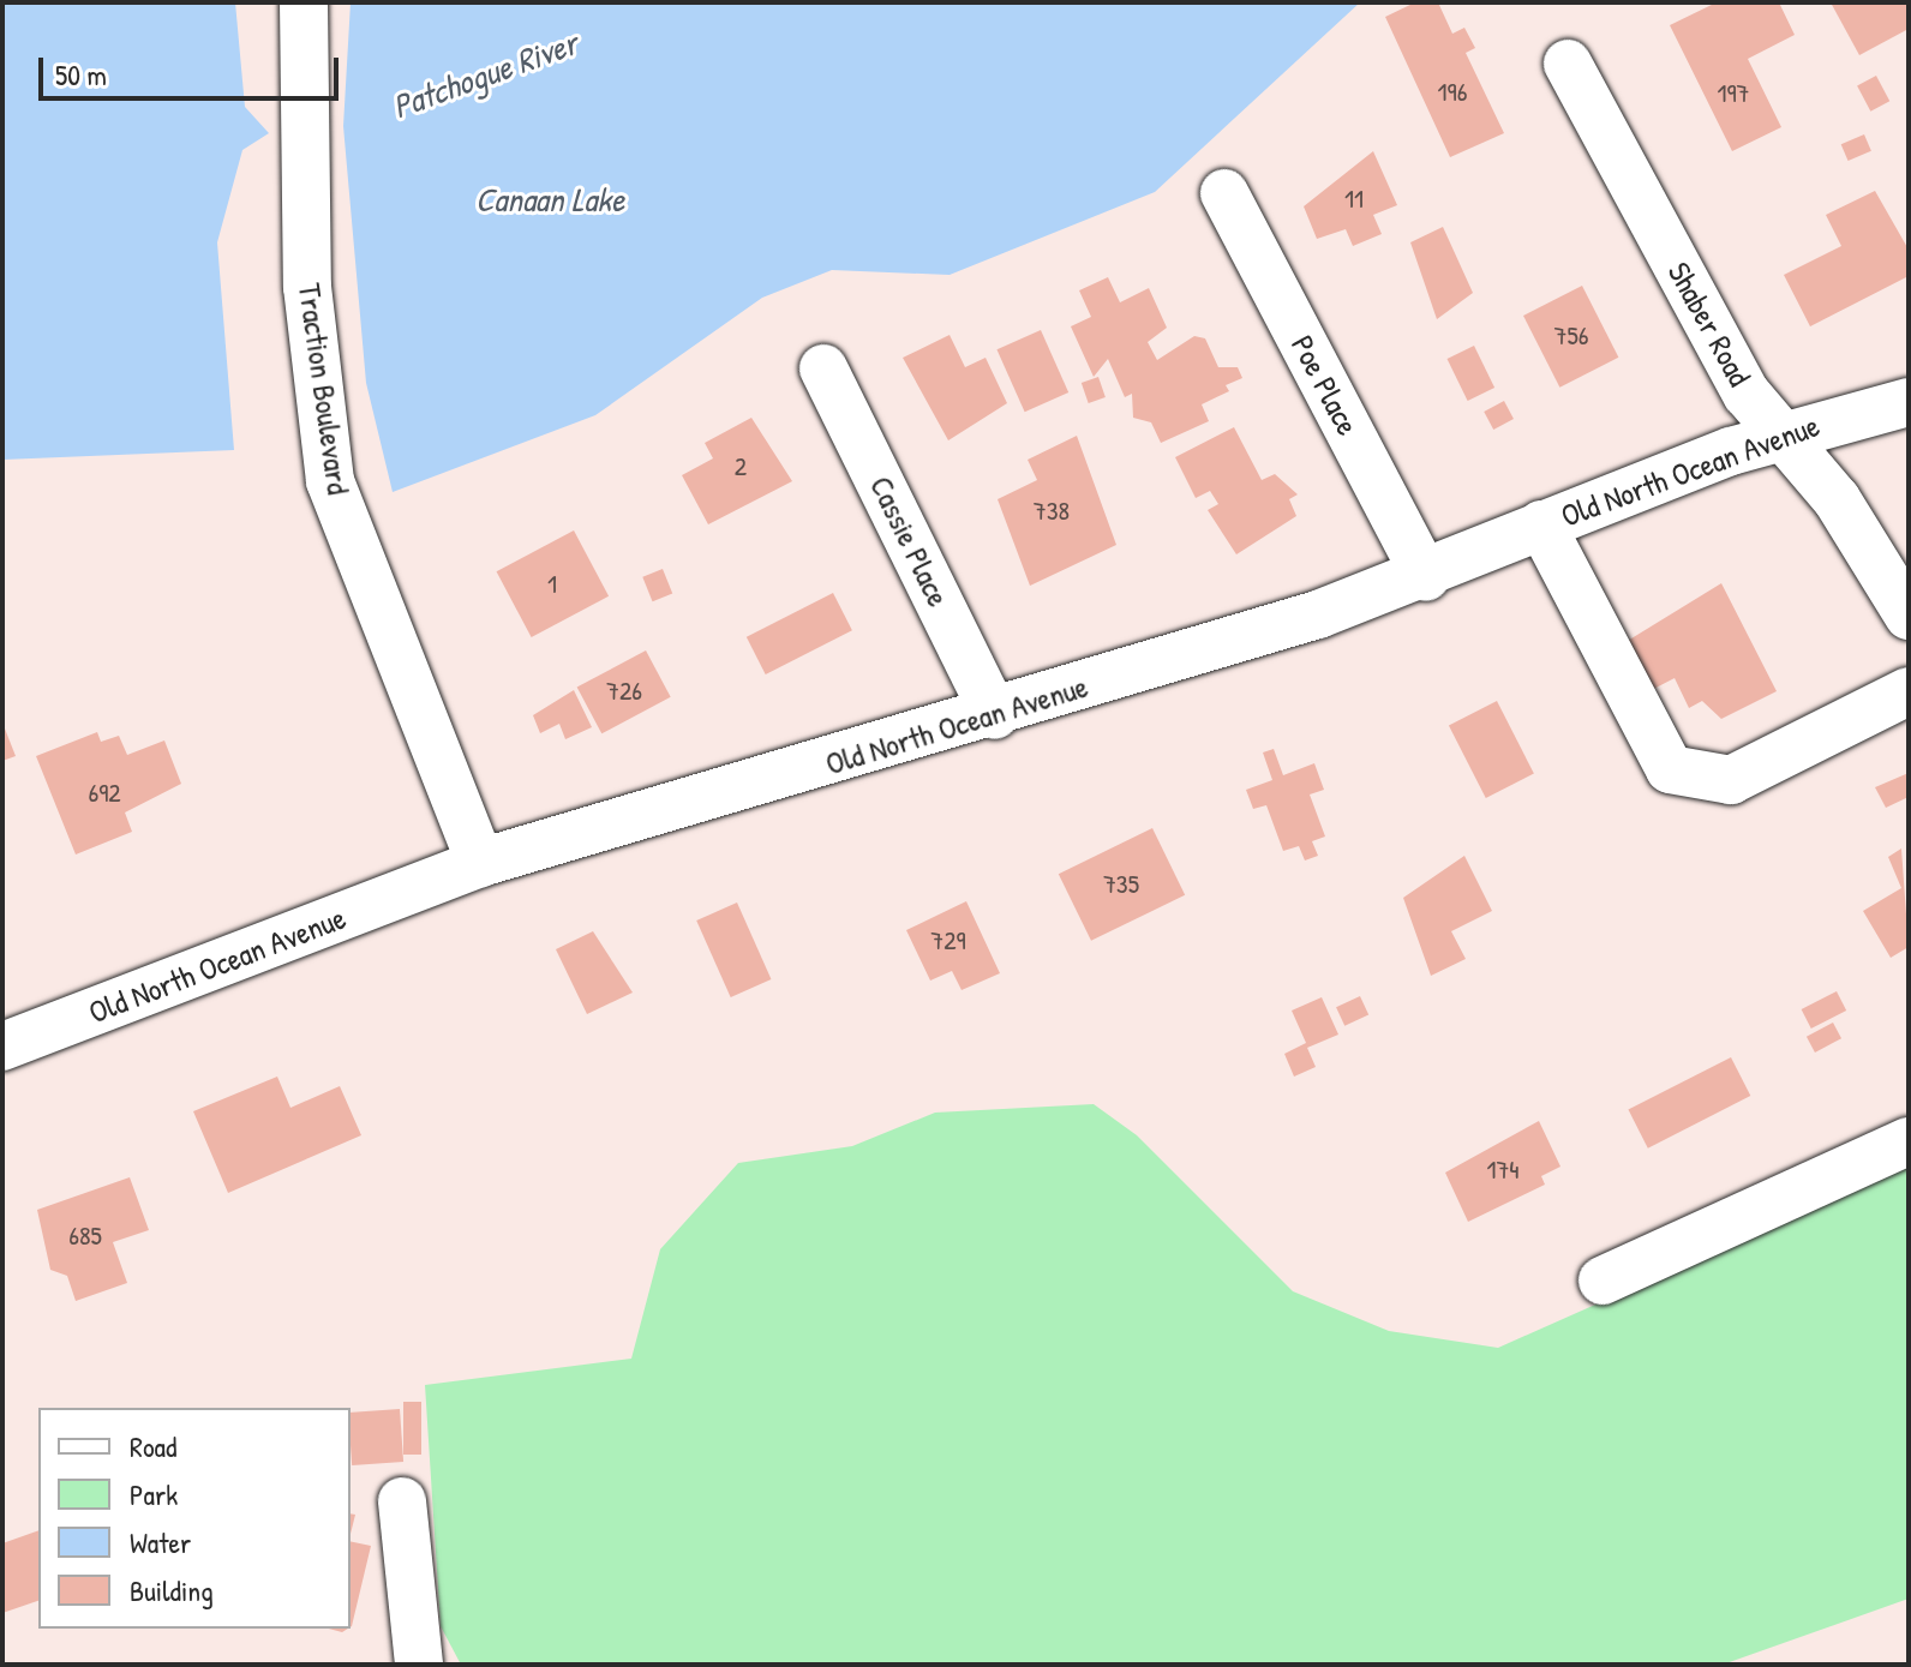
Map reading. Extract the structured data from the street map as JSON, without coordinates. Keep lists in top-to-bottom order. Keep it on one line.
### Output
{"streets":{"street":["Shaber Road","Poe Place","Traction Boulevard","Old North Ocean Avenue","Cassie Place"]},"crossings":[["Shaber Road","Old North Ocean Avenue"],["Poe Place","Old North Ocean Avenue"],["Traction Boulevard","Old North Ocean Avenue"],["Old North Ocean Avenue","Cassie Place"]],"water":["Patchogue River","Canaan Lake"],"house_numbers":["196","197","11","756","2","738","1","726","692","735","729","174","685"],"legend":["Road","Park","Water","Building"],"scale_bar":"50 m"}
